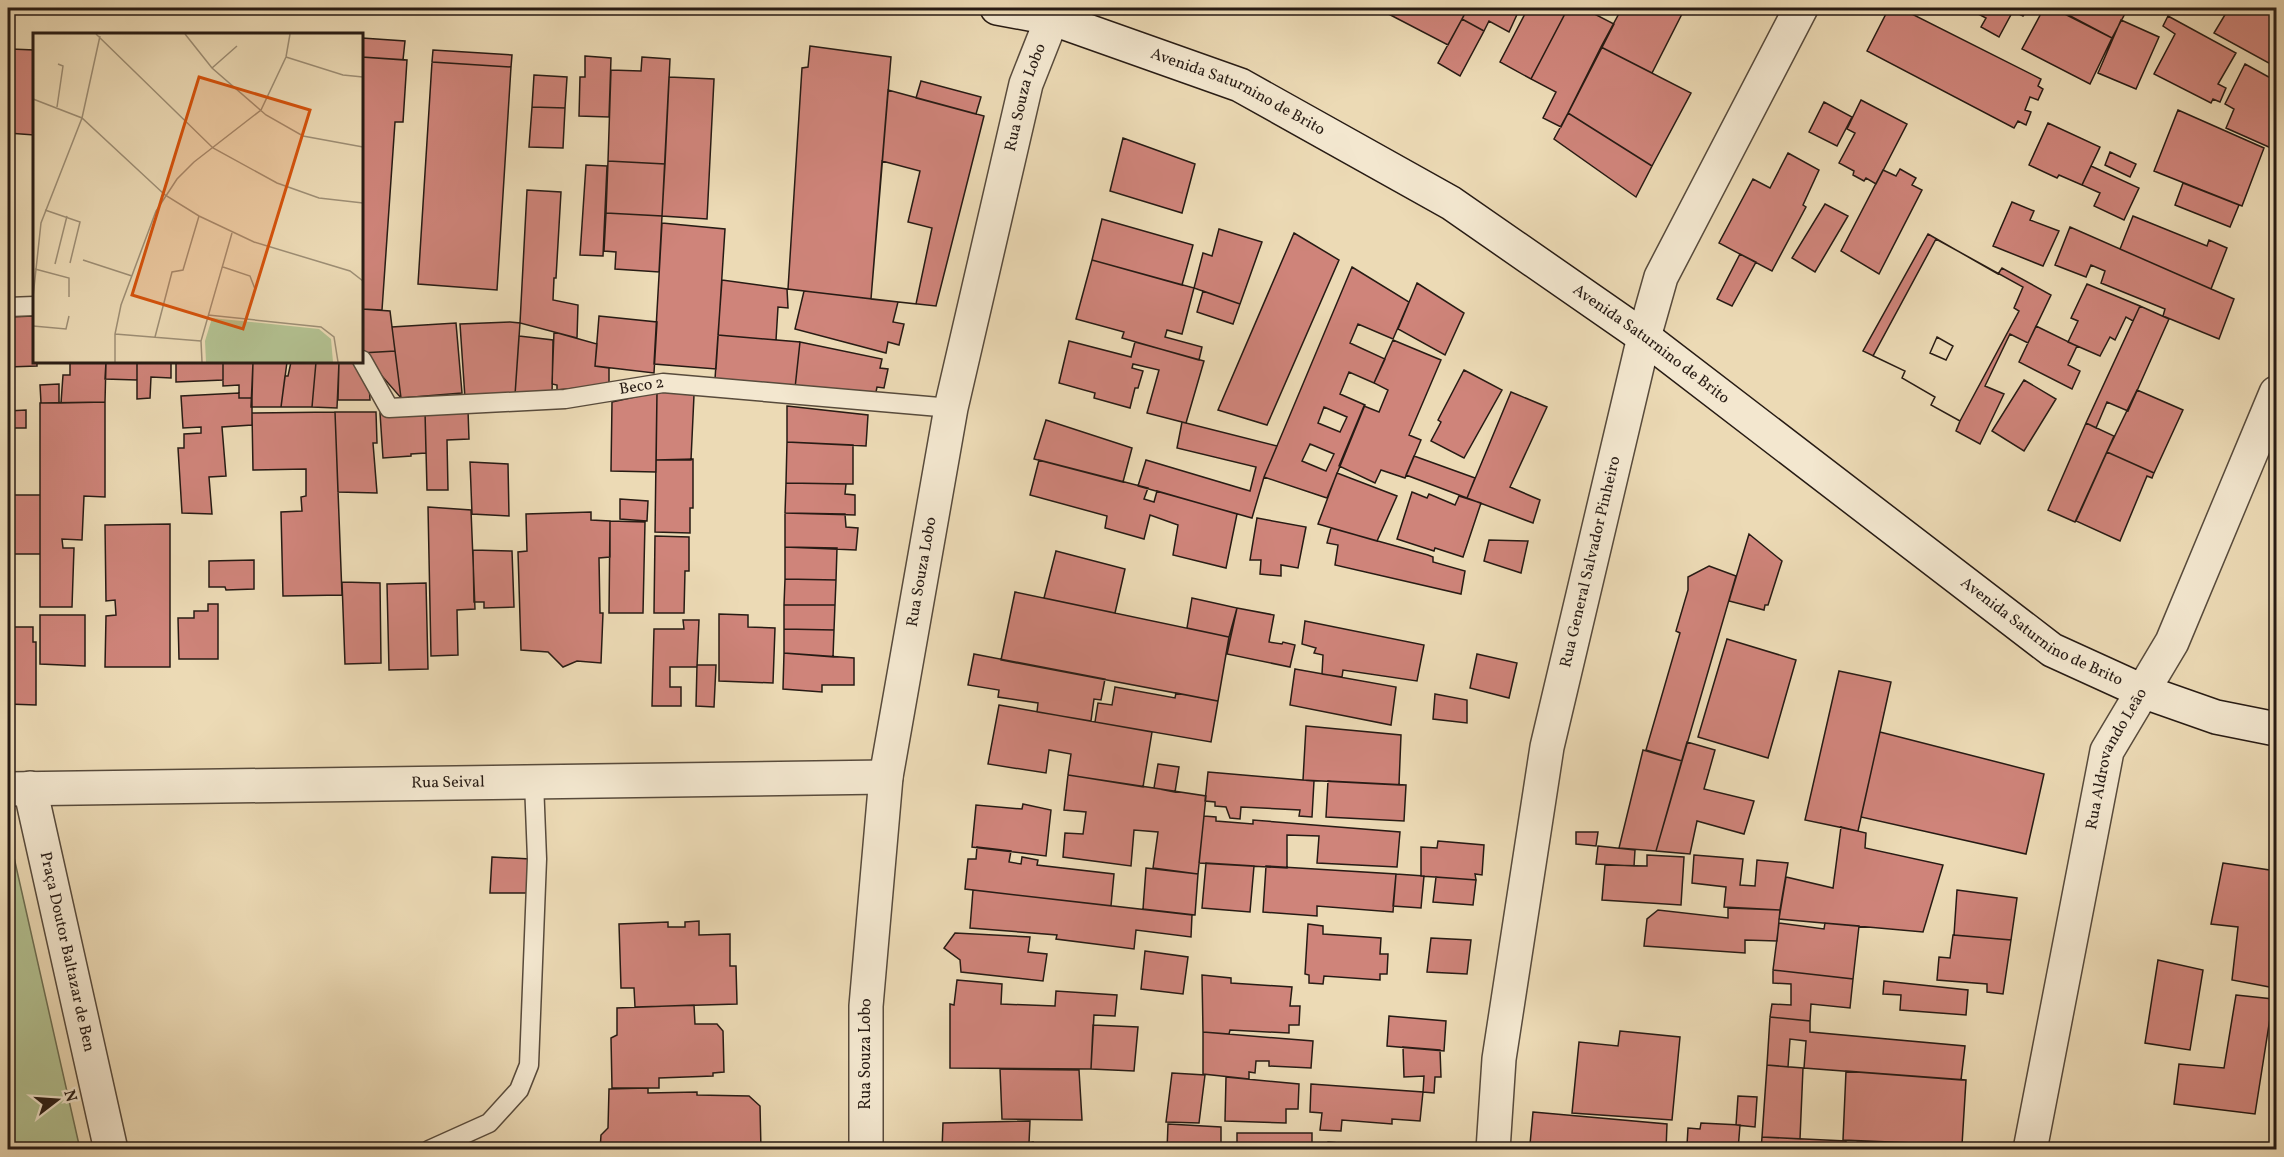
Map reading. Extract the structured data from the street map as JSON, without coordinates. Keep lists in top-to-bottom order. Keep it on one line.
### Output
{"streets":{"street":["Avenida Saturnino de Brito","Rua Souza Lobo","Rua General Salvador Pinheiro","Rua Aldrovando Leão","Rua Seival","Praça Doutor Baltazar de Ben"],"lane":["Beco 2"]},"crossings":[["Avenida Saturnino de Brito","Rua Souza Lobo"],["Avenida Saturnino de Brito","Rua General Salvador Pinheiro"],["Avenida Saturnino de Brito","Rua Aldrovando Leão"],["Rua Souza Lobo","Beco 2"],["Rua Souza Lobo","Rua Seival"],["Rua Seival","Praça Doutor Baltazar de Ben"]],"north":"right"}
